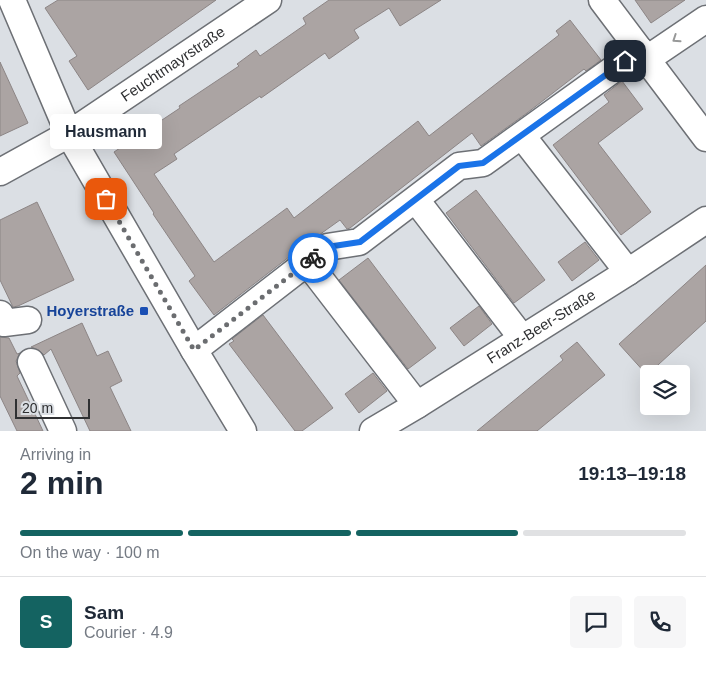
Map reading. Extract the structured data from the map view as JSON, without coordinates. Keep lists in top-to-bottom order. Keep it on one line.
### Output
{"streets":{"street":["Feuchtmayrstraße","Franz-Beer-Straße"]},"places":{"other":["Hausmann"],"transit":["Hoyerstraße"]},"scale_bar":"20 m","page":{"bubble":"Hausmann","scale":"20 m","heading":["2 min","Arriving in","19:13–19:18"],"panel":["Sam","Courier · 4.9"],"bar":"On the way · 100 m","round":"S"}}
